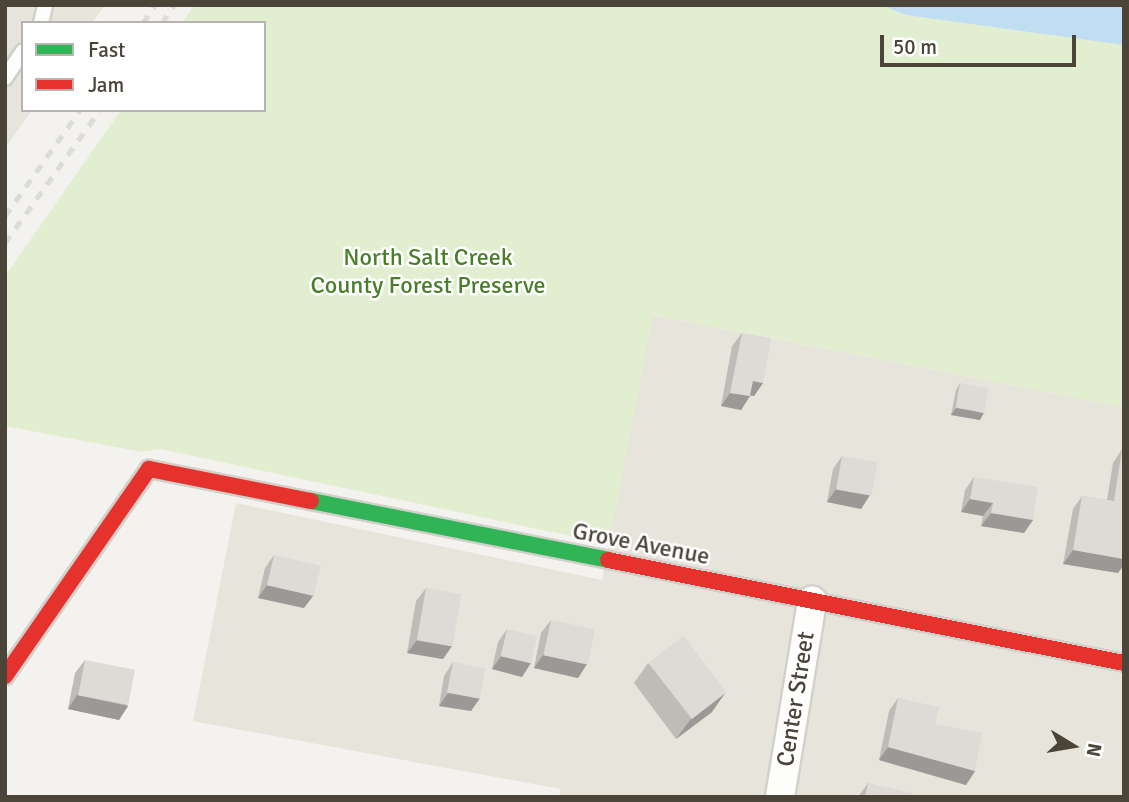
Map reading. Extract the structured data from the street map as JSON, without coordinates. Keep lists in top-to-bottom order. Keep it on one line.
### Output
{"streets":{"street":["Grove Avenue","Center Street"]},"crossings":[["Grove Avenue","Center Street"]],"parks":["North Salt Creek County Forest Preserve"],"legend":["Fast","Jam"],"scale_bar":"50 m","north":"right"}
